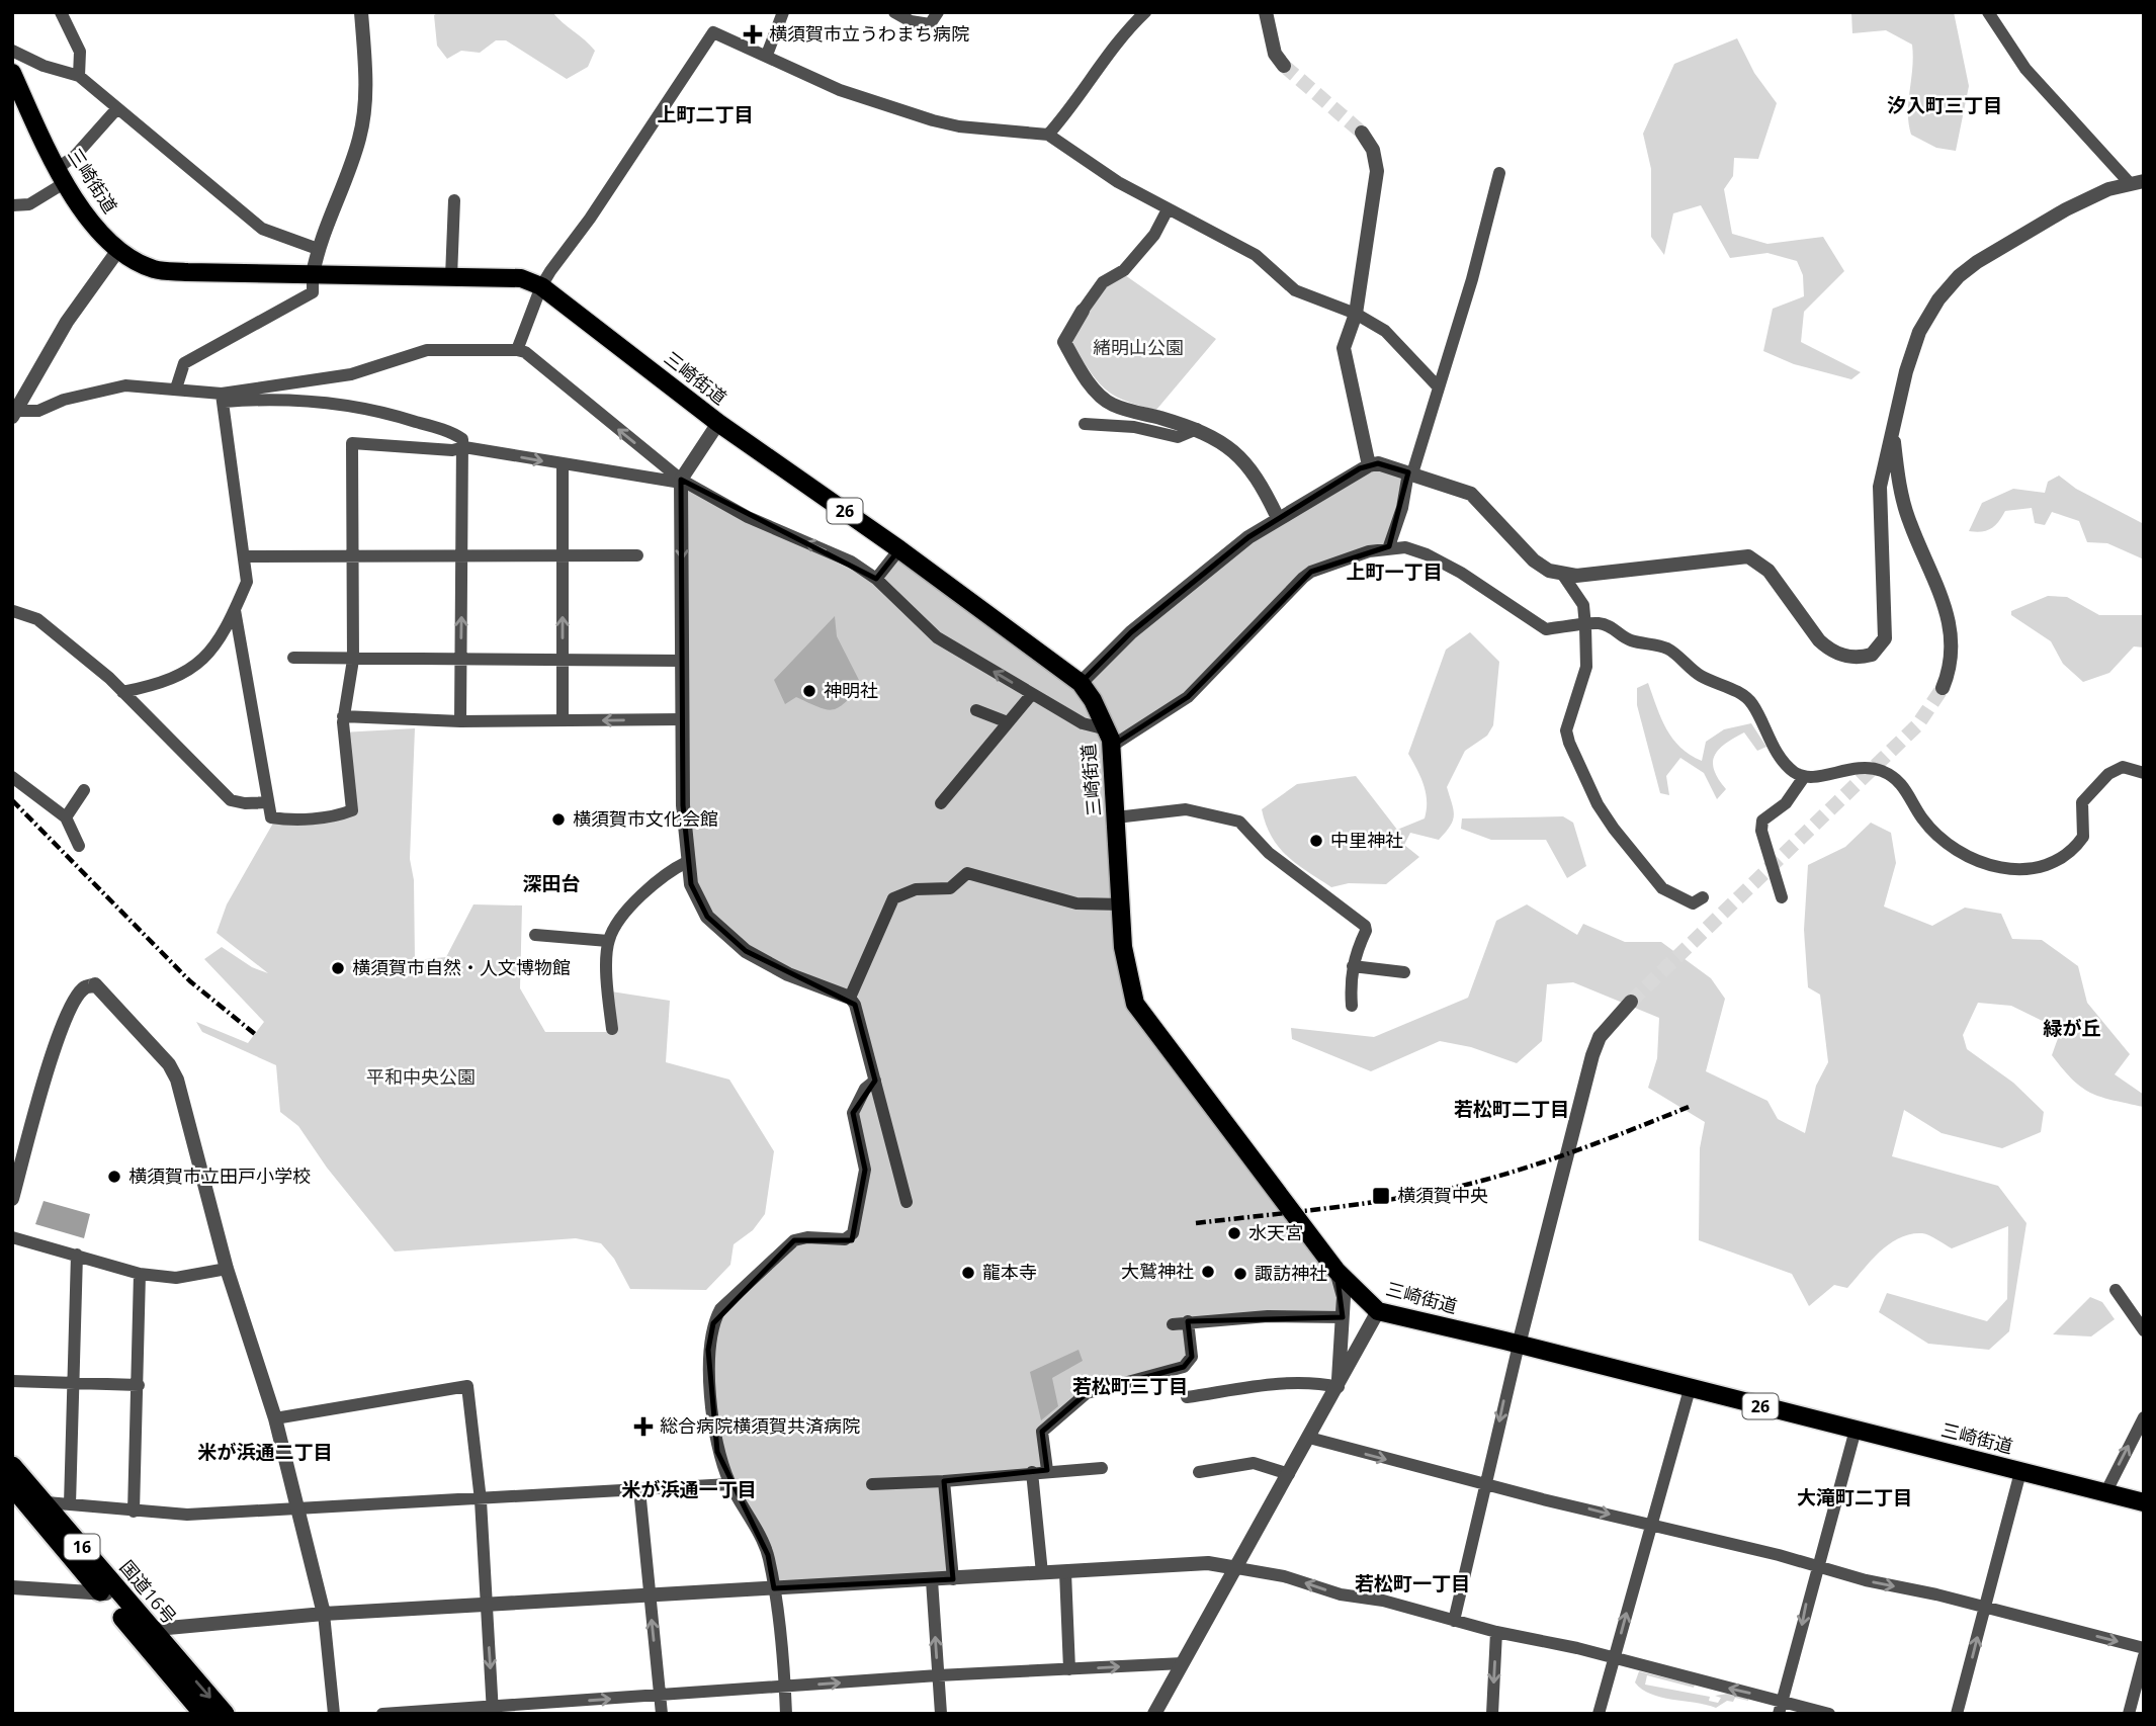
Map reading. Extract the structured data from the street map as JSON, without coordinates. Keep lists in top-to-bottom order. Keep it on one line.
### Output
{"streets":{"highway":["16","国道16号"],"main road":["三崎街道","26"]},"districts":["汐入町三丁目","上町二丁目","上町一丁目","深田台","緑が丘","若松町二丁目","若松町三丁目","米が浜通二丁目","米が浜通一丁目","大滝町二丁目","若松町一丁目"],"parks":["緒明山公園","平和中央公園"],"places":{"health":["横須賀市立うわまち病院","総合病院横須賀共済病院"],"other":["神明社","横須賀市文化会館","中里神社","横須賀市自然・人文博物館","横須賀市立田戸小学校","水天宮","大鷲神社","龍本寺","諏訪神社"],"transit":["横須賀中央"]}}
